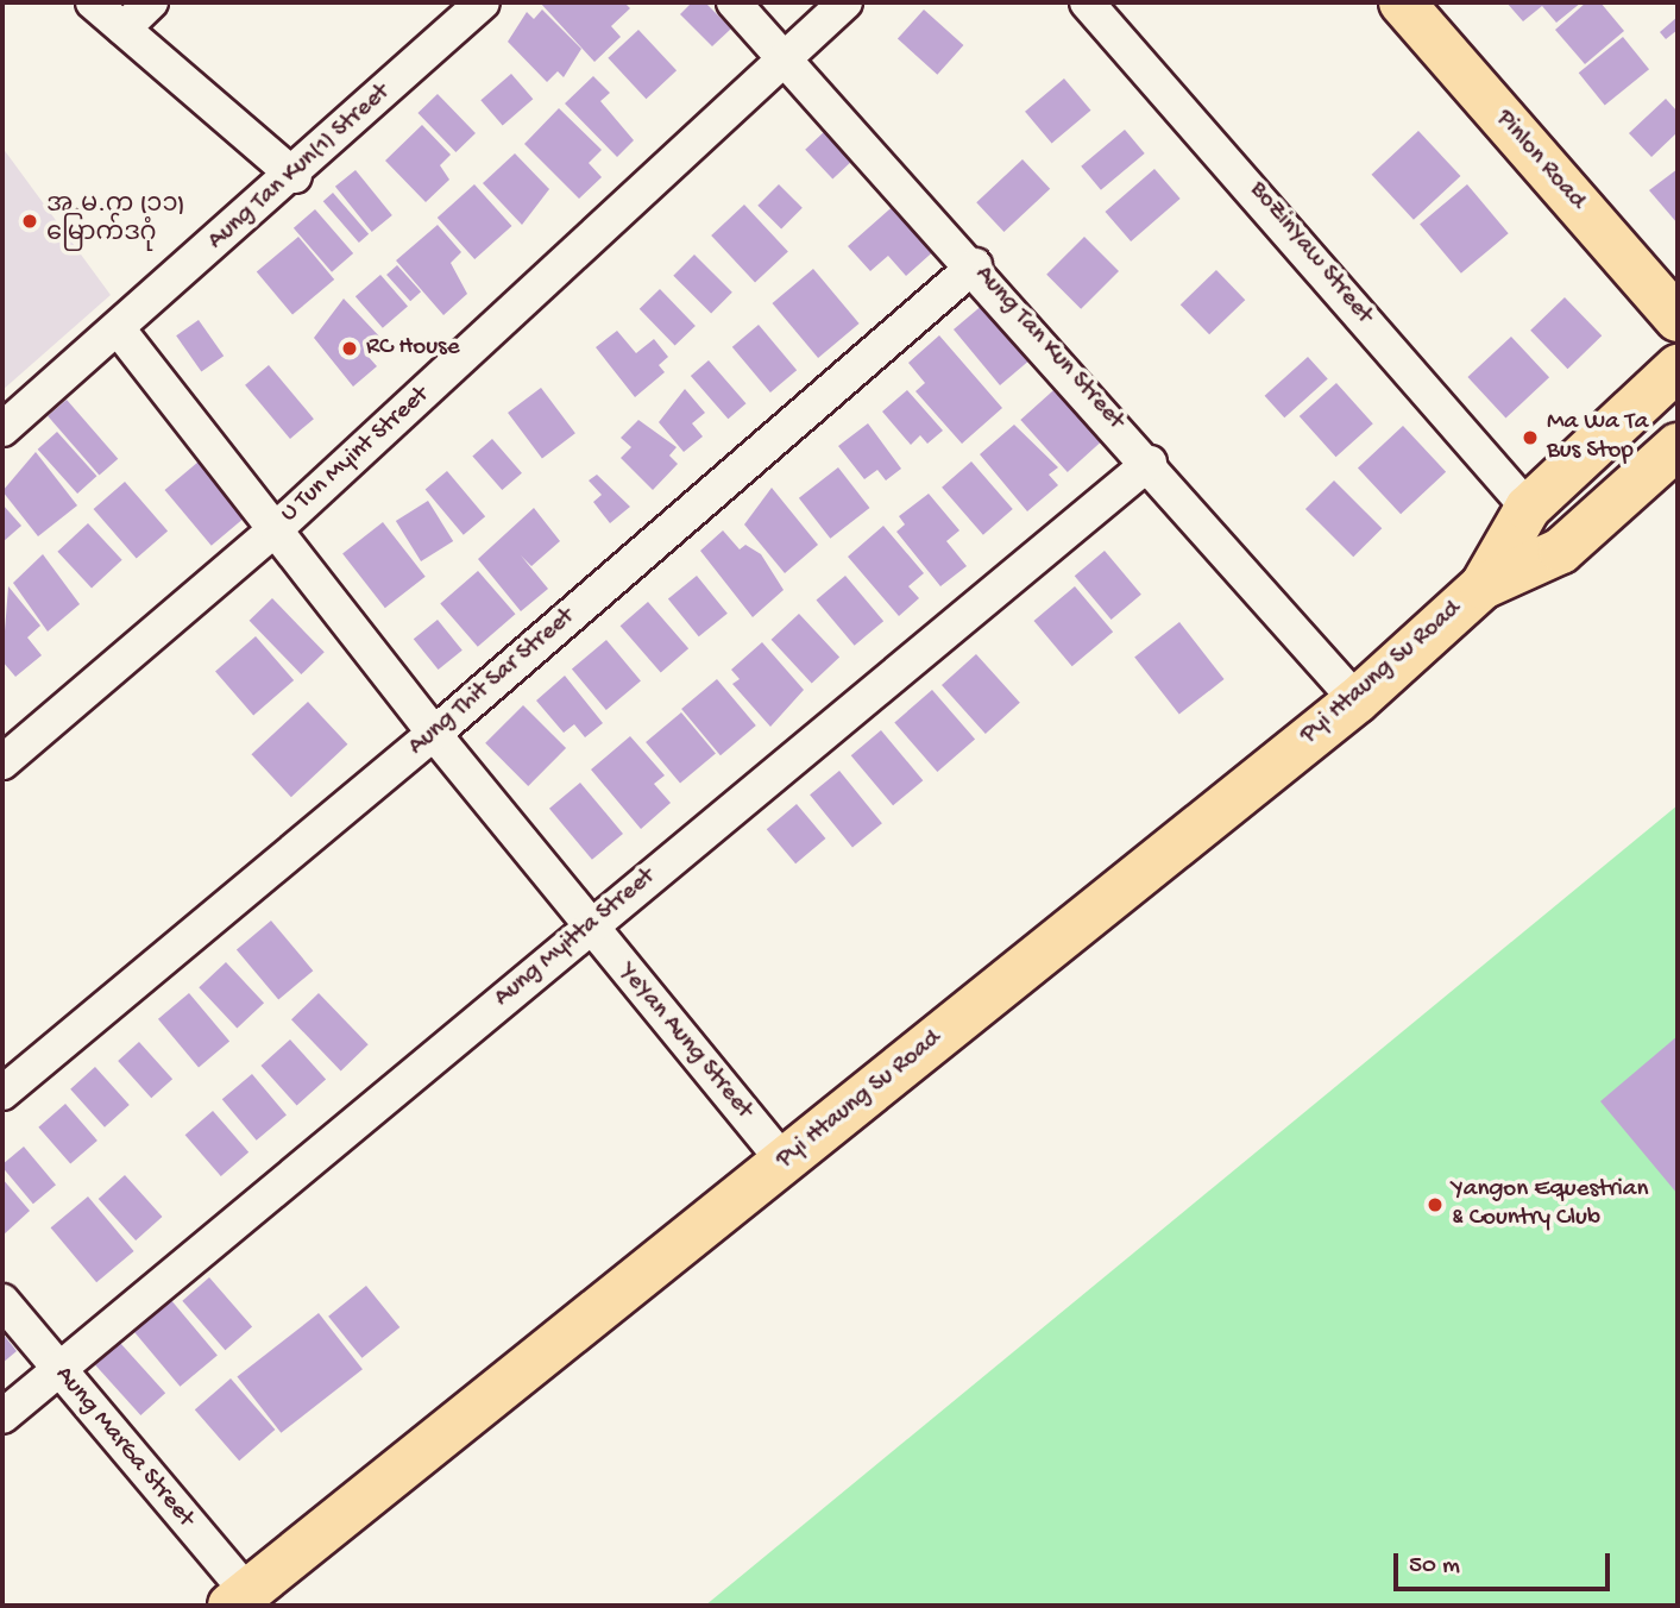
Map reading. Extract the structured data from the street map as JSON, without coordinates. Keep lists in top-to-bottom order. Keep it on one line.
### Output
{"streets":{"main road":["Pinlon Road","Pyi Htaung Su Road"],"street":["Aung Tan Kun(1) Street","BoZinYaw Street","Aung Tan Kun Street","U Tun Myint Street","Aung Thit Sar Street","Aung Myitta Street","YeYan Aung Street","Aung MarGa Street"]},"crossings":[["Aung Tan Kun(1) Street","YeYan Aung Street"],["BoZinYaw Street","Pyi Htaung Su Road"],["Aung Tan Kun Street","U Tun Myint Street"],["Aung Tan Kun Street","Pyi Htaung Su Road"],["Aung Tan Kun Street","Aung Thit Sar Street"],["Aung Tan Kun Street","Aung Myitta Street"],["U Tun Myint Street","YeYan Aung Street"],["Pyi Htaung Su Road","YeYan Aung Street"],["Pyi Htaung Su Road","Aung MarGa Street"],["Aung Thit Sar Street","YeYan Aung Street"],["Aung Myitta Street","YeYan Aung Street"],["Aung Myitta Street","Aung MarGa Street"]],"places":["အ.မ.က (၁၁) မြောက်ဒဂုံ","RC House","Ma Wa Ta Bus Stop","Yangon Equestrian & Country Club"],"scale_bar":"50 m"}
